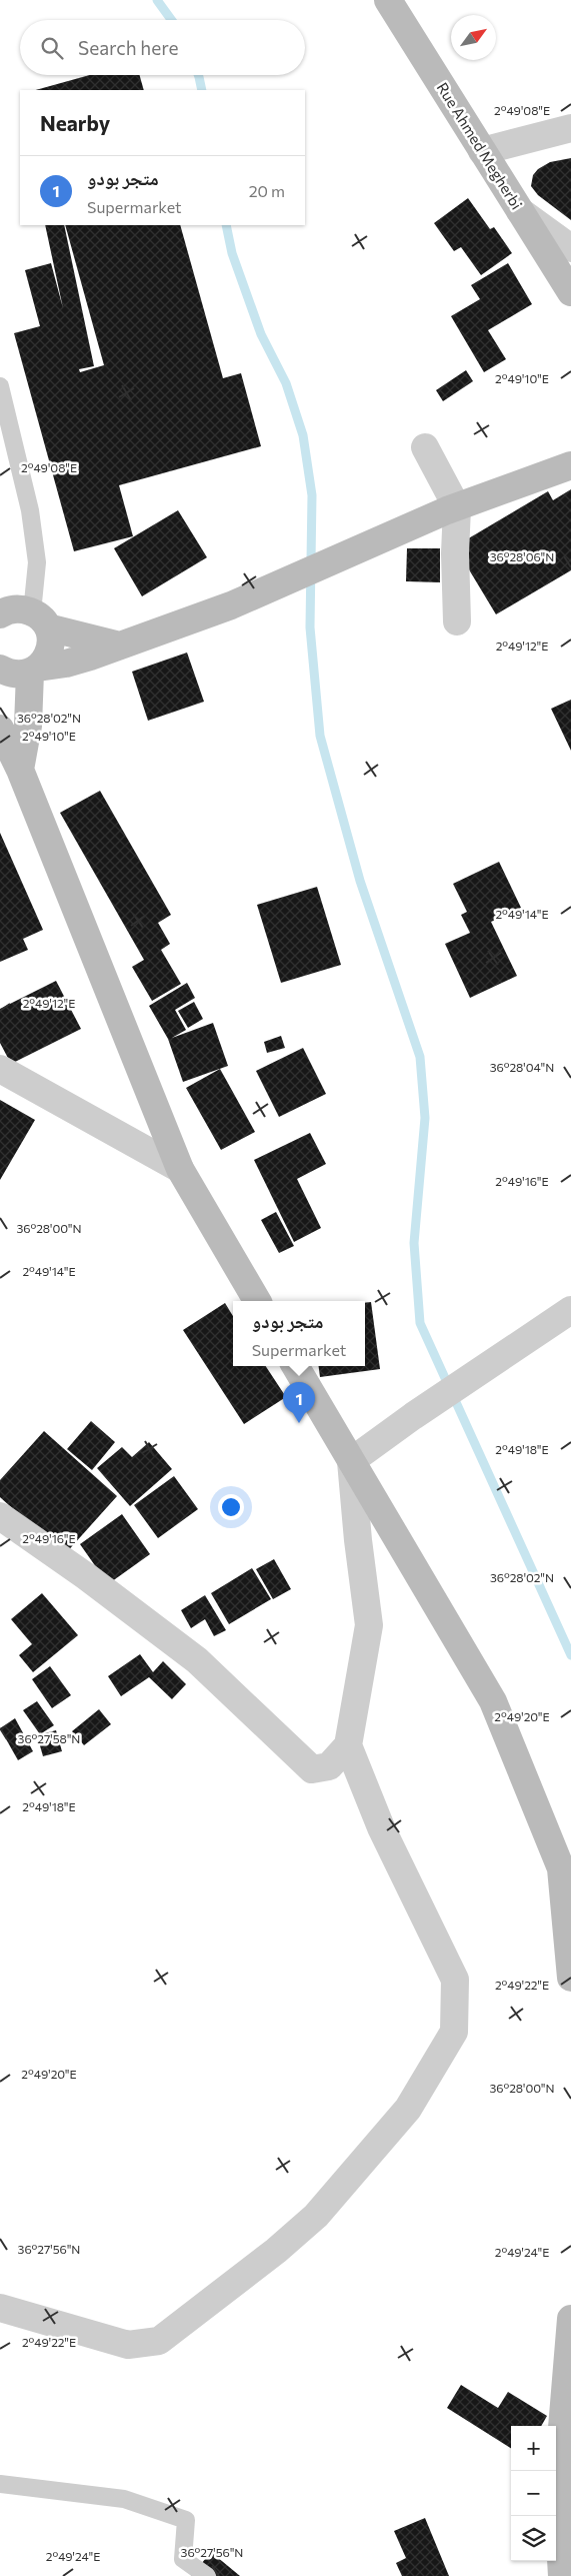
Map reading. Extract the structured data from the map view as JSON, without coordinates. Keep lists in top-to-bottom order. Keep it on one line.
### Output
{"streets":{"street":["Rue Ahmed Megherbi"]},"north":"top right","page":{"search":"Search here","heading":"Nearby","list":[{"mark":"1","name":"متجر بودو","note":"Supermarket","value":"20 m"}],"popup":["متجر بودو","Supermarket"],"pins":"1","map_buttons":["+","−"]},"coordinates":["2°49'08\"E","2°49'10\"E","36°28'06\"N","2°49'12\"E","36°28'02\"N","2°49'14\"E","36°28'04\"N","2°49'16\"E","36°28'00\"N","2°49'18\"E","2°49'20\"E","36°27'58\"N","2°49'22\"E","36°27'56\"N","2°49'24\"E"]}
